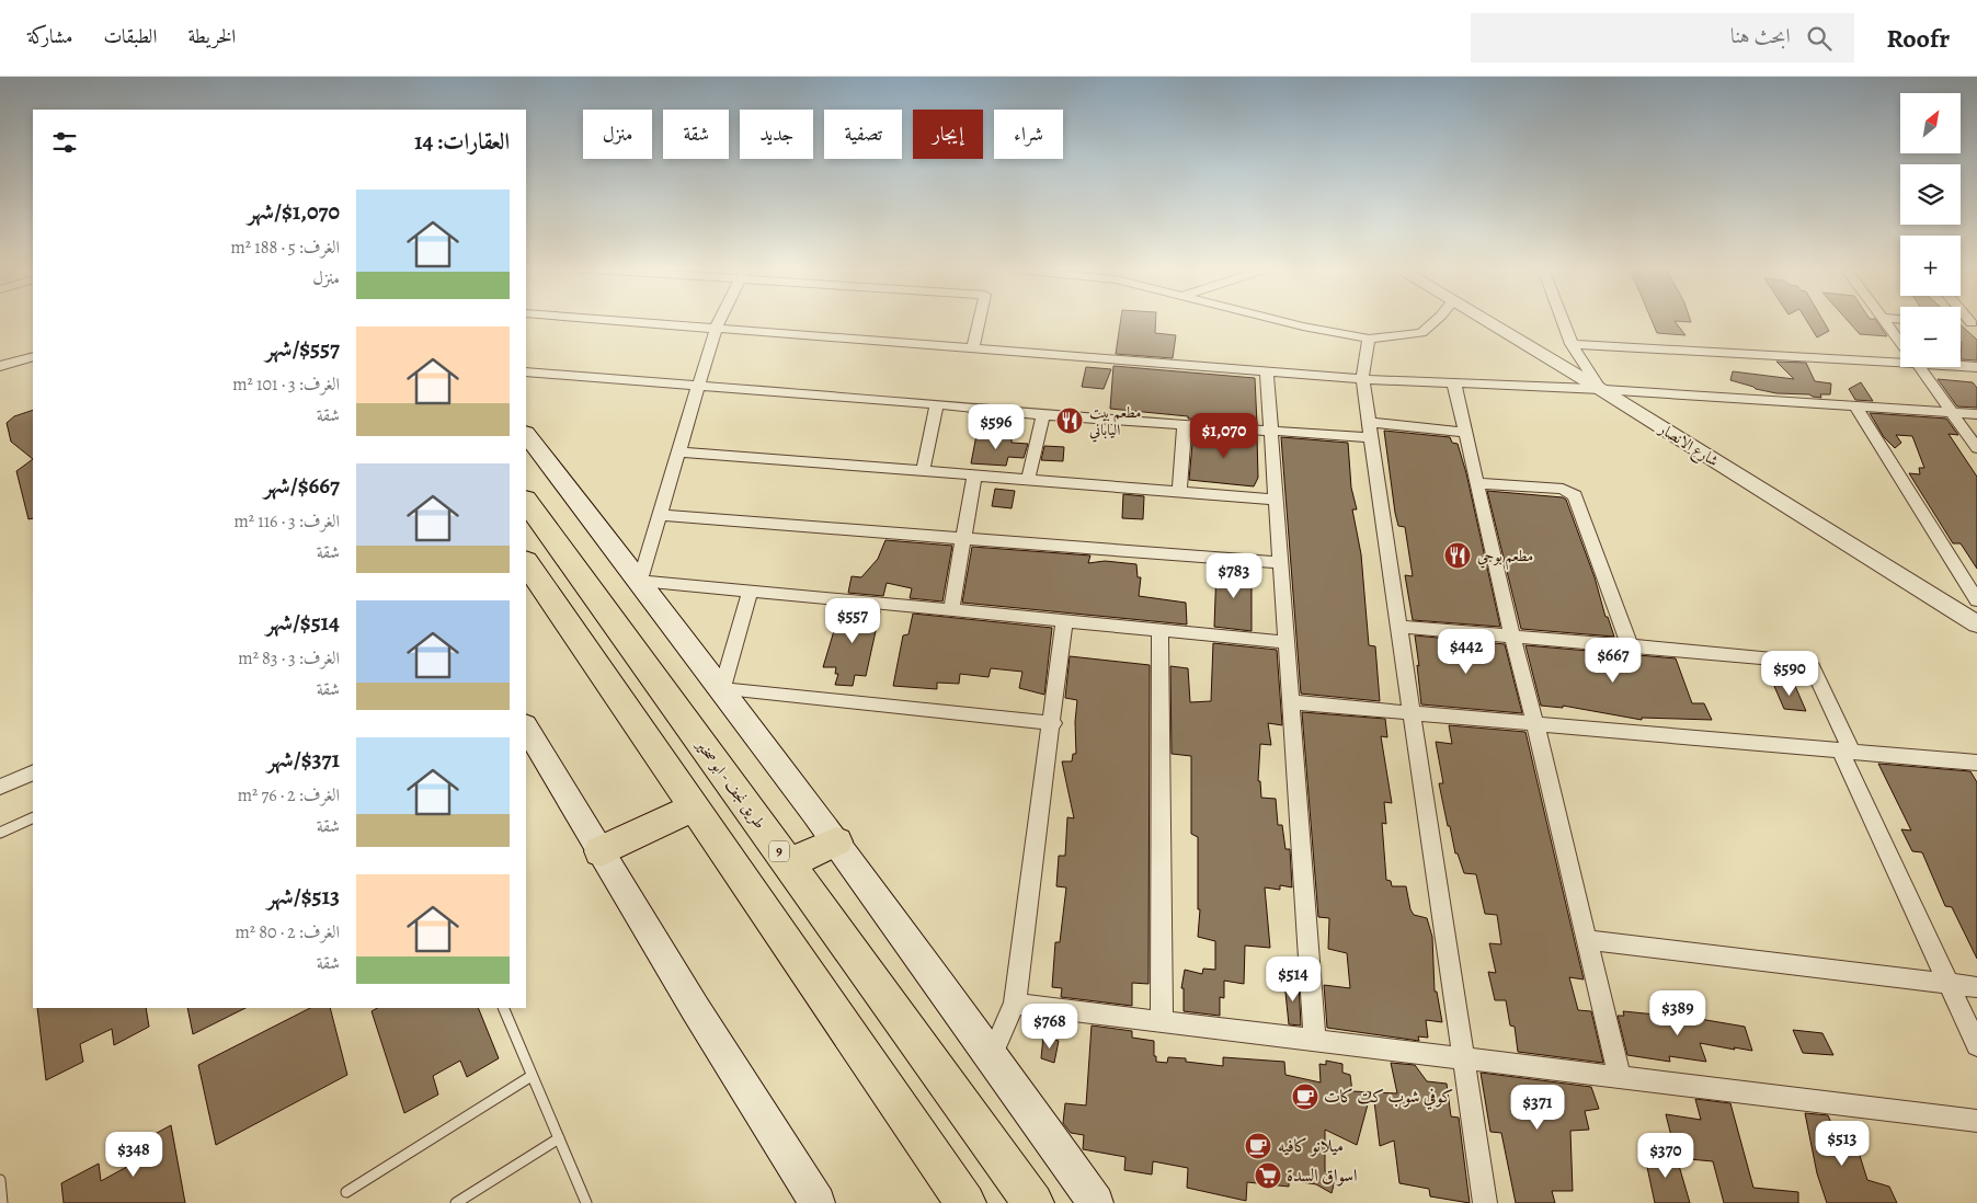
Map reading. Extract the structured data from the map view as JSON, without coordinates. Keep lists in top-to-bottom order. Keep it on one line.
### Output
{"streets":{"highway":["طريق نجف - ابو صخير","9"],"street":["شارع الانصار"]},"places":{"restaurant":["مطعم بيت الياباني","مطعم بوجي"],"cafe":["كوفي شوب كت كات","ميلانو كافيه"],"supermarket":["اسواق السدة"]},"north":"top right","page":{"header":"Roofr","search":"ابحث هنا","nav":["الخريطة","الطبقات","مشاركة"],"map_buttons":["+","−"],"chip":["شراء","إيجار","تصفية","جديد","شقة","منزل"],"heading":"العقارات: 14","list":[{"name":"$1,070/شهر","note":"الغرف: 5 · 188 m² · منزل"},{"name":"$557/شهر","note":"الغرف: 3 · 101 m² · شقة"},{"name":"$667/شهر","note":"الغرف: 3 · 116 m² · شقة"},{"name":"$514/شهر","note":"الغرف: 3 · 83 m² · شقة"},{"name":"$371/شهر","note":"الغرف: 2 · 76 m² · شقة"},{"name":"$513/شهر","note":"الغرف: 2 · 80 m² · شقة"}],"price":["$596","$1,070","$783","$557","$442","$667","$590","$514","$389","$768","$371","$513","$348","$370"]}}
